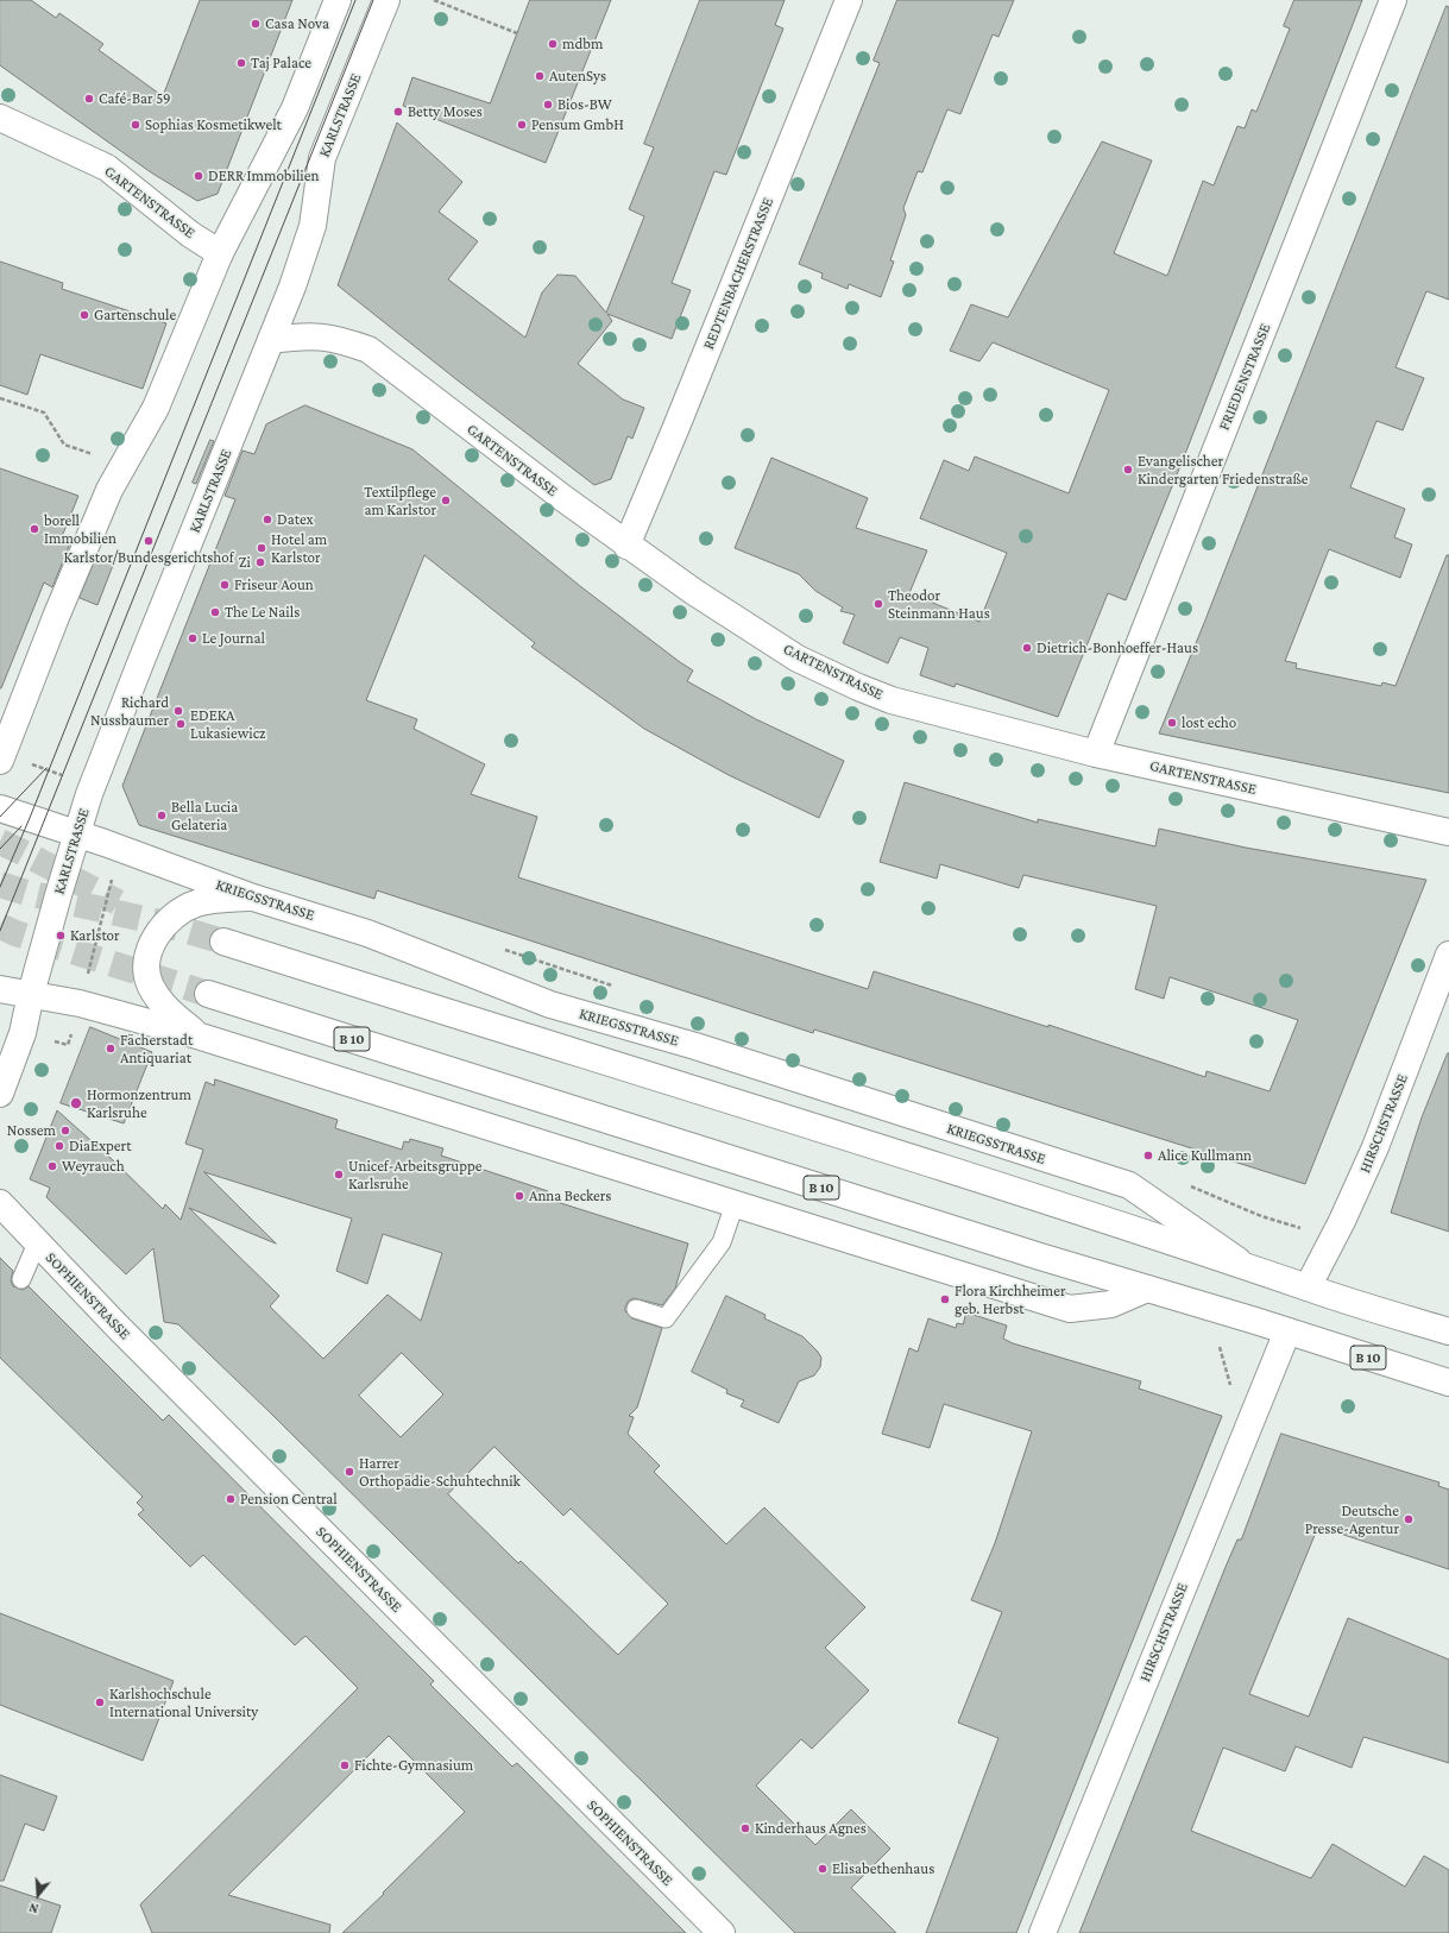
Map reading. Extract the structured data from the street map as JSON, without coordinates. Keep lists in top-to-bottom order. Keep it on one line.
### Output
{"streets":{"main road":["KARLSTRASSE","GARTENSTRASSE","REDTENBACHERSTRASSE","FRIEDENSTRASSE","KRIEGSSTRASSE","B 10","HIRSCHSTRASSE","SOPHIENSTRASSE"]},"crossings":[["KARLSTRASSE","GARTENSTRASSE"],["KARLSTRASSE","KRIEGSSTRASSE"],["GARTENSTRASSE","REDTENBACHERSTRASSE"],["GARTENSTRASSE","FRIEDENSTRASSE"],["B 10","HIRSCHSTRASSE"]],"places":["Casa Nova","mdbm","Taj Palace","AutenSys","Café-Bar 59","Bios-BW","Betty Moses","Sophias Kosmetikwelt","Pensum GmbH","DERR Immobilien","Gartenschule","Evangelischer Kindergarten Friedenstraße","Textilpflege am Karlstor","Datex","borell Immobilien","Karlstor/Bundesgerichtshof","Hotel am Karlstor","Zi","Friseur Aoun","Theodor Steinmann Haus","The Le Nails","Le Journal","Dietrich-Bonhoeffer-Haus","Richard Nussbaumer","lost echo","EDEKA Lukasiewicz","Bella Lucia Gelateria","Karlstor","Fächerstadt Antiquariat","Hormonzentrum Karlsruhe","Nossem","DiaExpert","Alice Kullmann","Weyrauch","Unicef-Arbeitsgruppe Karlsruhe","Anna Beckers","Flora Kirchheimer geb. Herbst","Harrer Orthopädie-Schuhtechnik","Pension Central","Deutsche Presse-Agentur","Karlshochschule International University","Fichte-Gymnasium","Kinderhaus Agnes","Elisabethenhaus"],"north":"bottom"}
